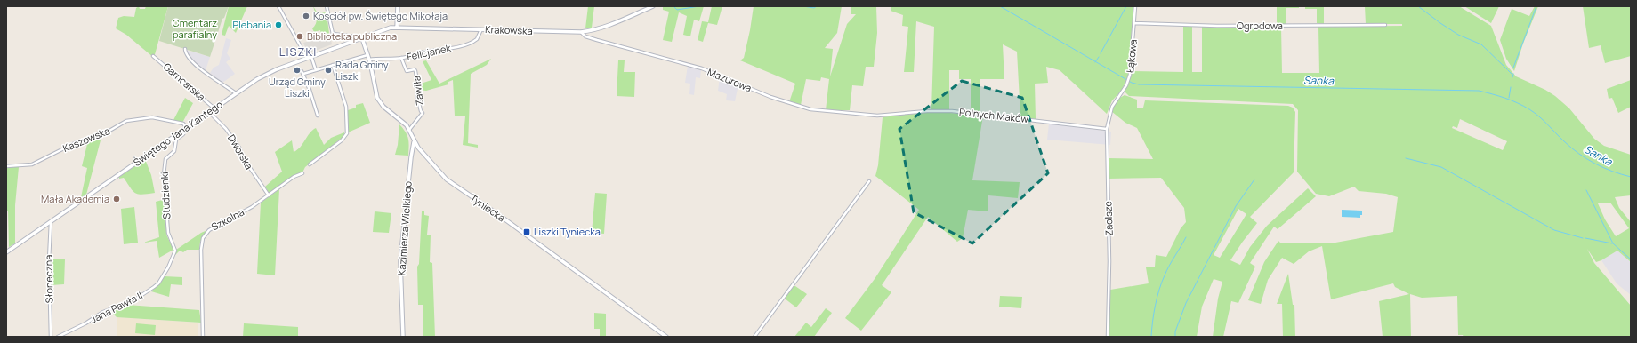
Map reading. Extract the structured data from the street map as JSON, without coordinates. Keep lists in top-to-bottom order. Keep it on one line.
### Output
{"streets":{"main road":["Krakowska","Świętego Jana Kantego","Tyniecka","Kazimierza Wielkiego"],"street":["Ogrodowa","Felicjanek","Łąkowa","Mazurowa","Garncarska","Zawiła","Polnych Maków","Kaszowska","Dworska","Studzienki","Zaolsze","Szkolna","Słoneczna","Jana Pawła II"]},"crossings":[["Ogrodowa","Łąkowa"],["Krakowska","Felicjanek"],["Krakowska","Mazurowa"],["Krakowska","Świętego Jana Kantego"],["Krakowska","Tyniecka"],["Felicjanek","Zawiła"],["Felicjanek","Tyniecka"],["Łąkowa","Zaolsze"],["Mazurowa","Polnych Maków"],["Garncarska","Świętego Jana Kantego"],["Zawiła","Tyniecka"],["Polnych Maków","Zaolsze"],["Świętego Jana Kantego","Kaszowska"],["Świętego Jana Kantego","Dworska"],["Świętego Jana Kantego","Studzienki"],["Świętego Jana Kantego","Tyniecka"],["Świętego Jana Kantego","Słoneczna"],["Kaszowska","Studzienki"],["Dworska","Szkolna"],["Studzienki","Jana Pawła II"],["Tyniecka","Kazimierza Wielkiego"]],"districts":["LISZKI"],"water":["Sanka"],"parks":["Cmentarz parafialny"],"places":{"other":["Kościół pw. Świętego Mikołaja","Plebania","Biblioteka publiczna","Urząd Gminy Liszki","Rada Gminy Liszki","Mała Akademia"],"transit":["Liszki Tyniecka"]}}
